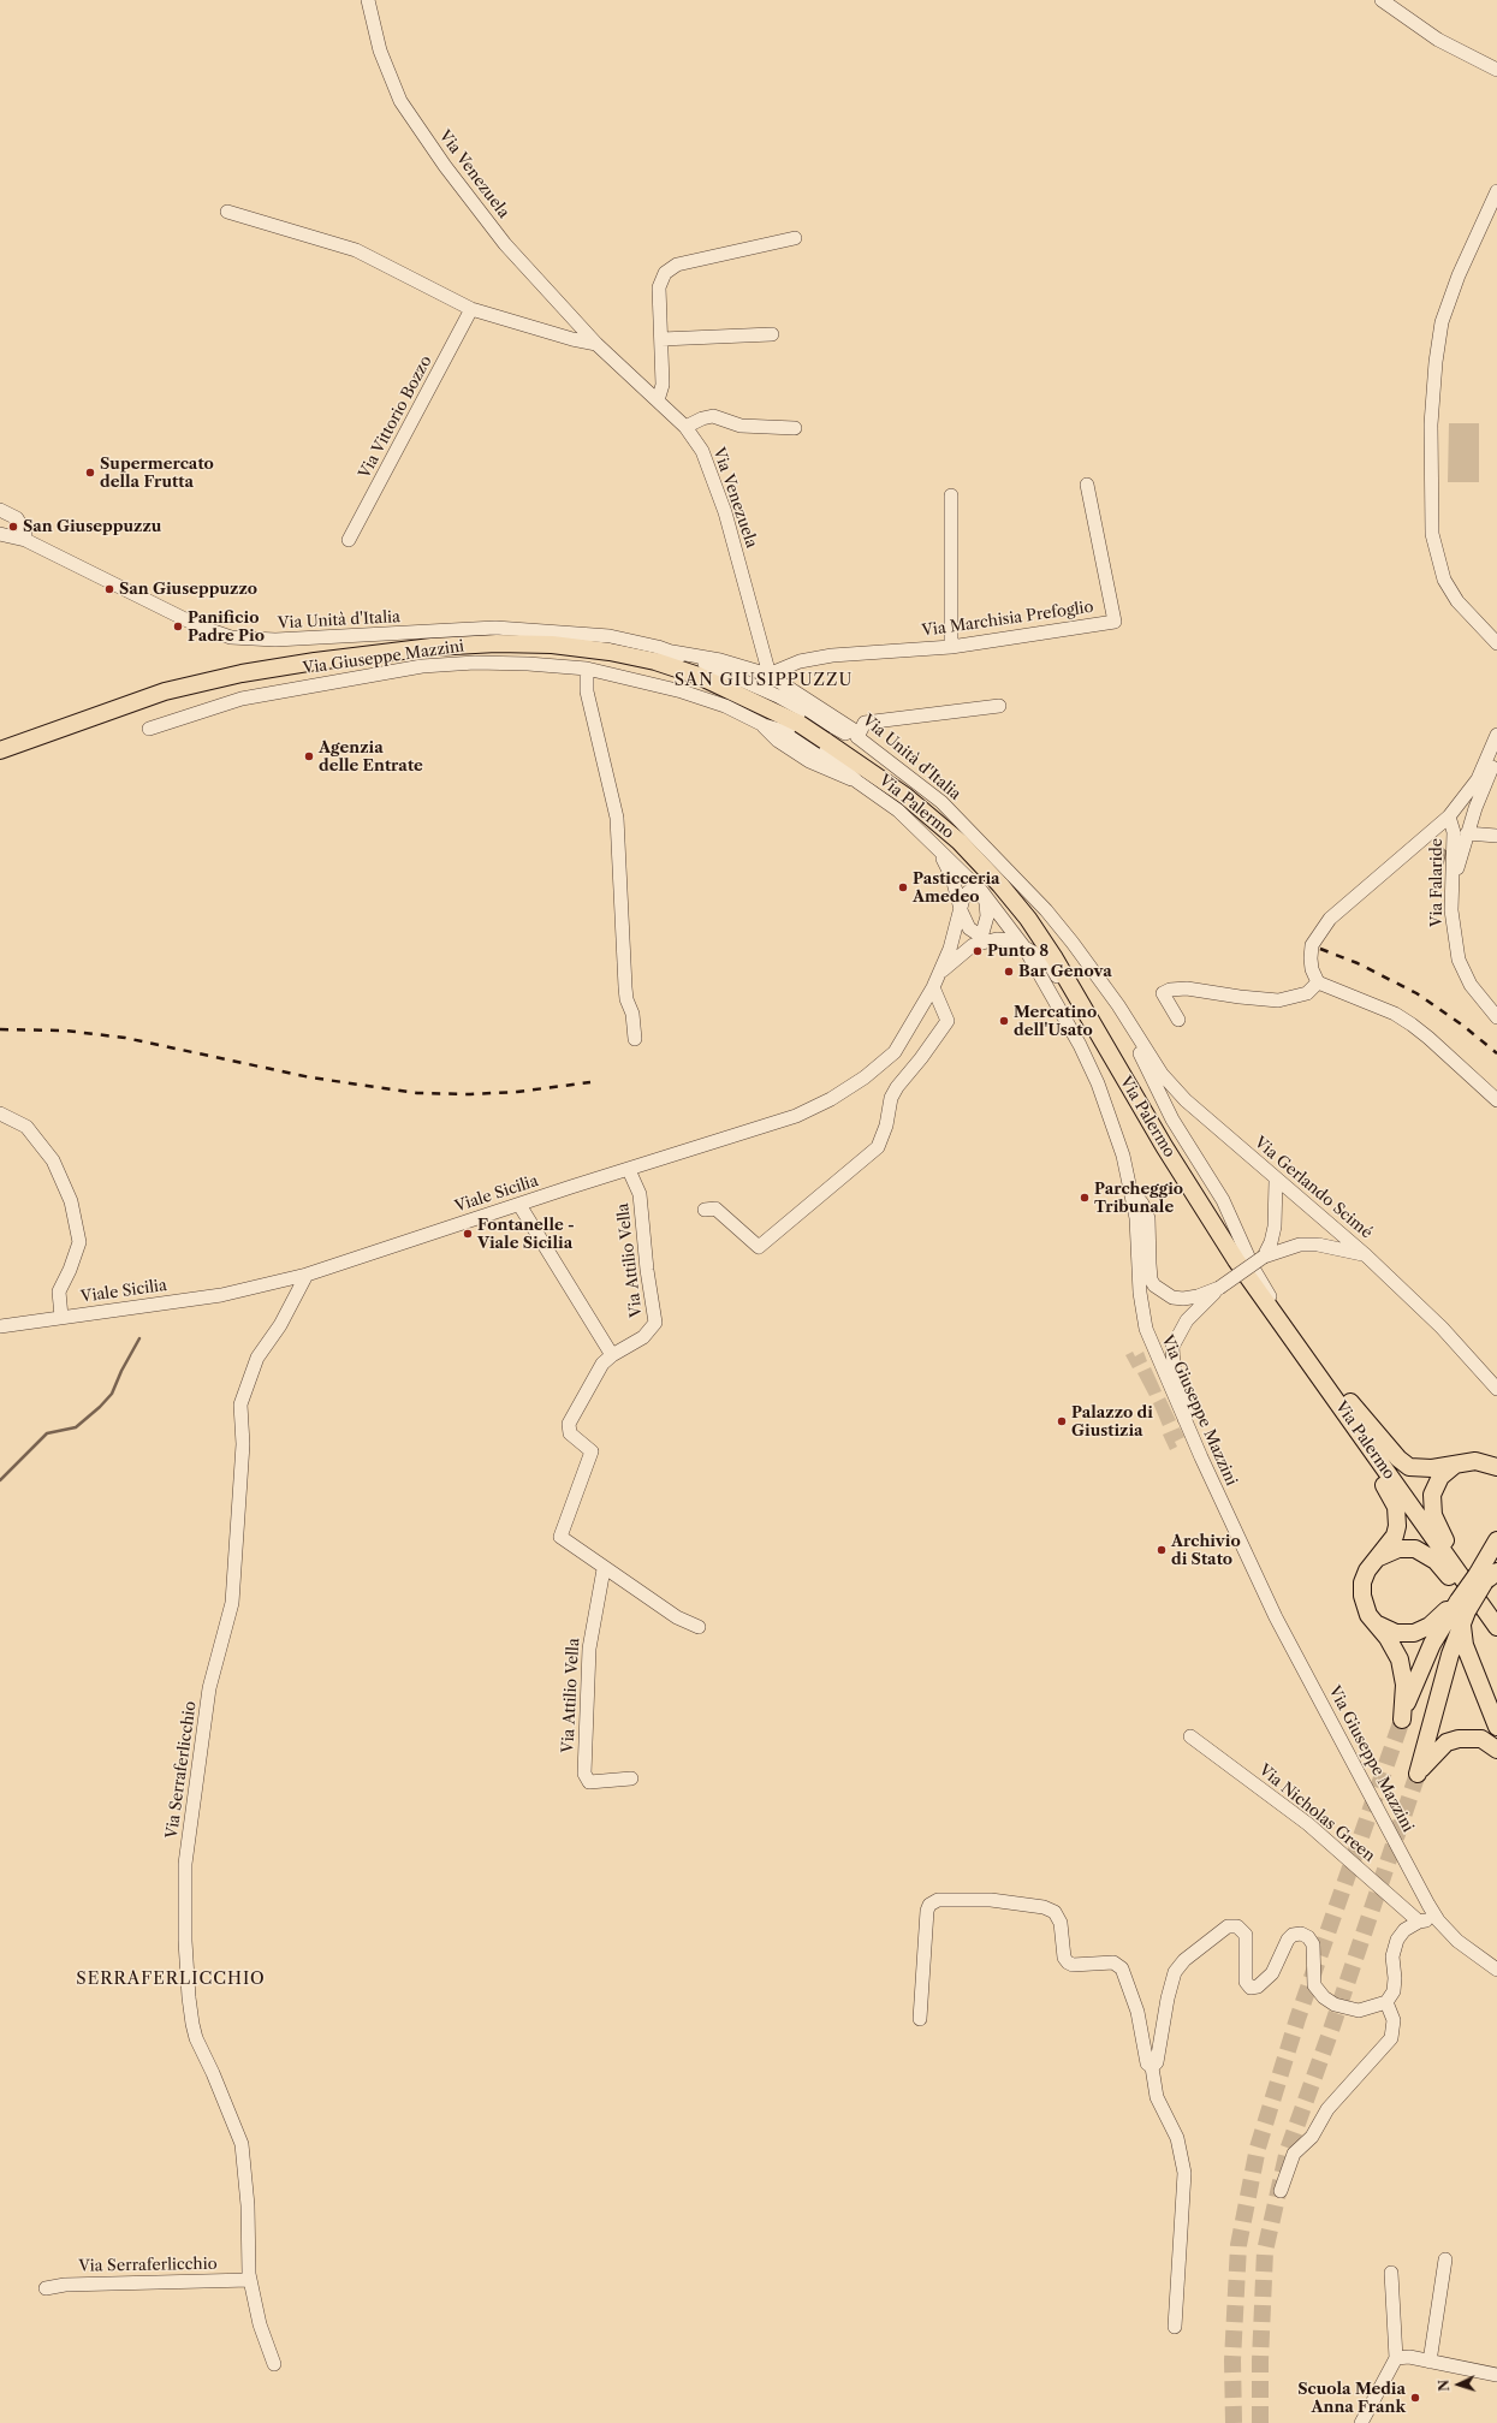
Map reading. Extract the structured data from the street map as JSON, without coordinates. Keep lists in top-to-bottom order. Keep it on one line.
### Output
{"streets":{"main road":["Via Palermo"],"street":["Via Venezuela","Via Vittorio Bozzo","Via Marchisia Prefoglio","Via Unità d'Italia","Via Giuseppe Mazzini","Via Falaride","Via Gerlando Scimé","Viale Sicilia","Via Attilio Vella","Via Serraferlicchio","Via Nicholas Green"]},"crossings":[["Via Venezuela","Via Marchisia Prefoglio"],["Via Venezuela","Via Unità d'Italia"],["Via Marchisia Prefoglio","Via Unità d'Italia"],["Via Unità d'Italia","Via Giuseppe Mazzini"],["Via Unità d'Italia","Via Palermo"],["Via Unità d'Italia","Via Gerlando Scimé"],["Via Giuseppe Mazzini","Via Palermo"],["Via Giuseppe Mazzini","Viale Sicilia"],["Viale Sicilia","Via Attilio Vella"],["Viale Sicilia","Via Serraferlicchio"]],"districts":["SAN GIUSIPPUZZU","SERRAFERLICCHIO"],"places":["Supermercato della Frutta","San Giuseppuzzu","San Giuseppuzzo","Panificio Padre Pio","Agenzia delle Entrate","Pasticceria Amedeo","Punto 8","Bar Genova","Mercatino dell'Usato","Parcheggio Tribunale","Fontanelle - Viale Sicilia","Palazzo di Giustizia","Archivio di Stato","Scuola Media Anna Frank"],"north":"left"}
